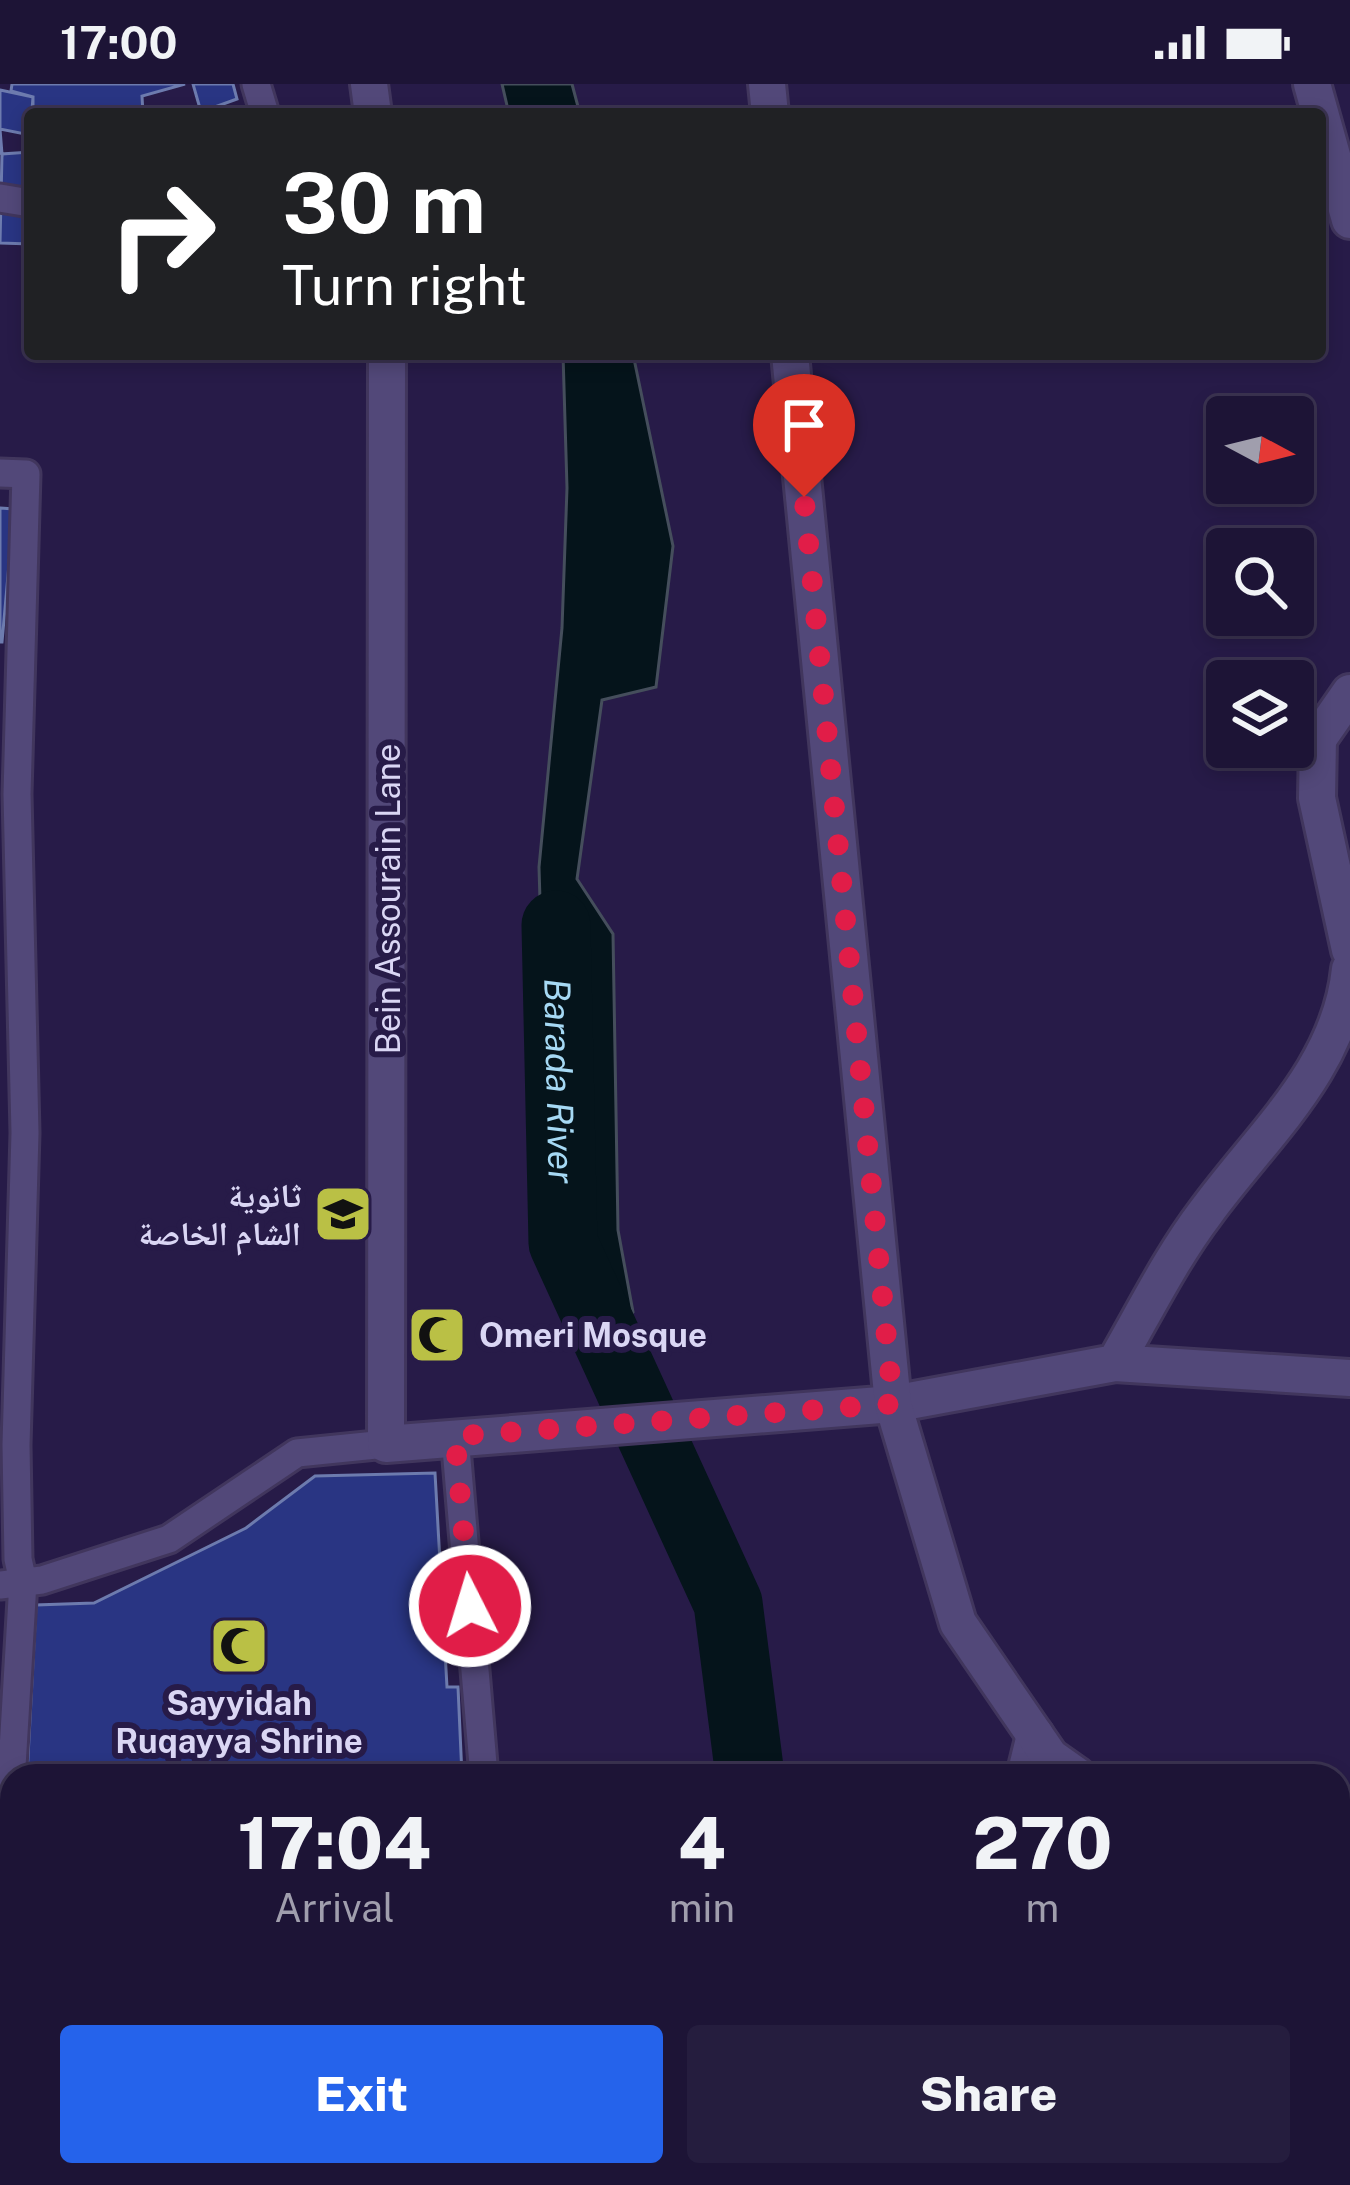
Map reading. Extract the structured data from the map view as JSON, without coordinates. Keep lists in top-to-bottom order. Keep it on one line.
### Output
{"streets":{"street":["Bein Assourain Lane"]},"water":["Barada River"],"places":{"school or university":["ثانوية الشام الخاصة"],"mosque":["Omeri Mosque","Sayyidah Ruqayya Shrine"]},"north":"right","page":{"status":"17:00","turn":["30 m","Turn right"],"eta":["17:04","Arrival","4","min","270","m"],"buttons":["Exit","Share"]}}
